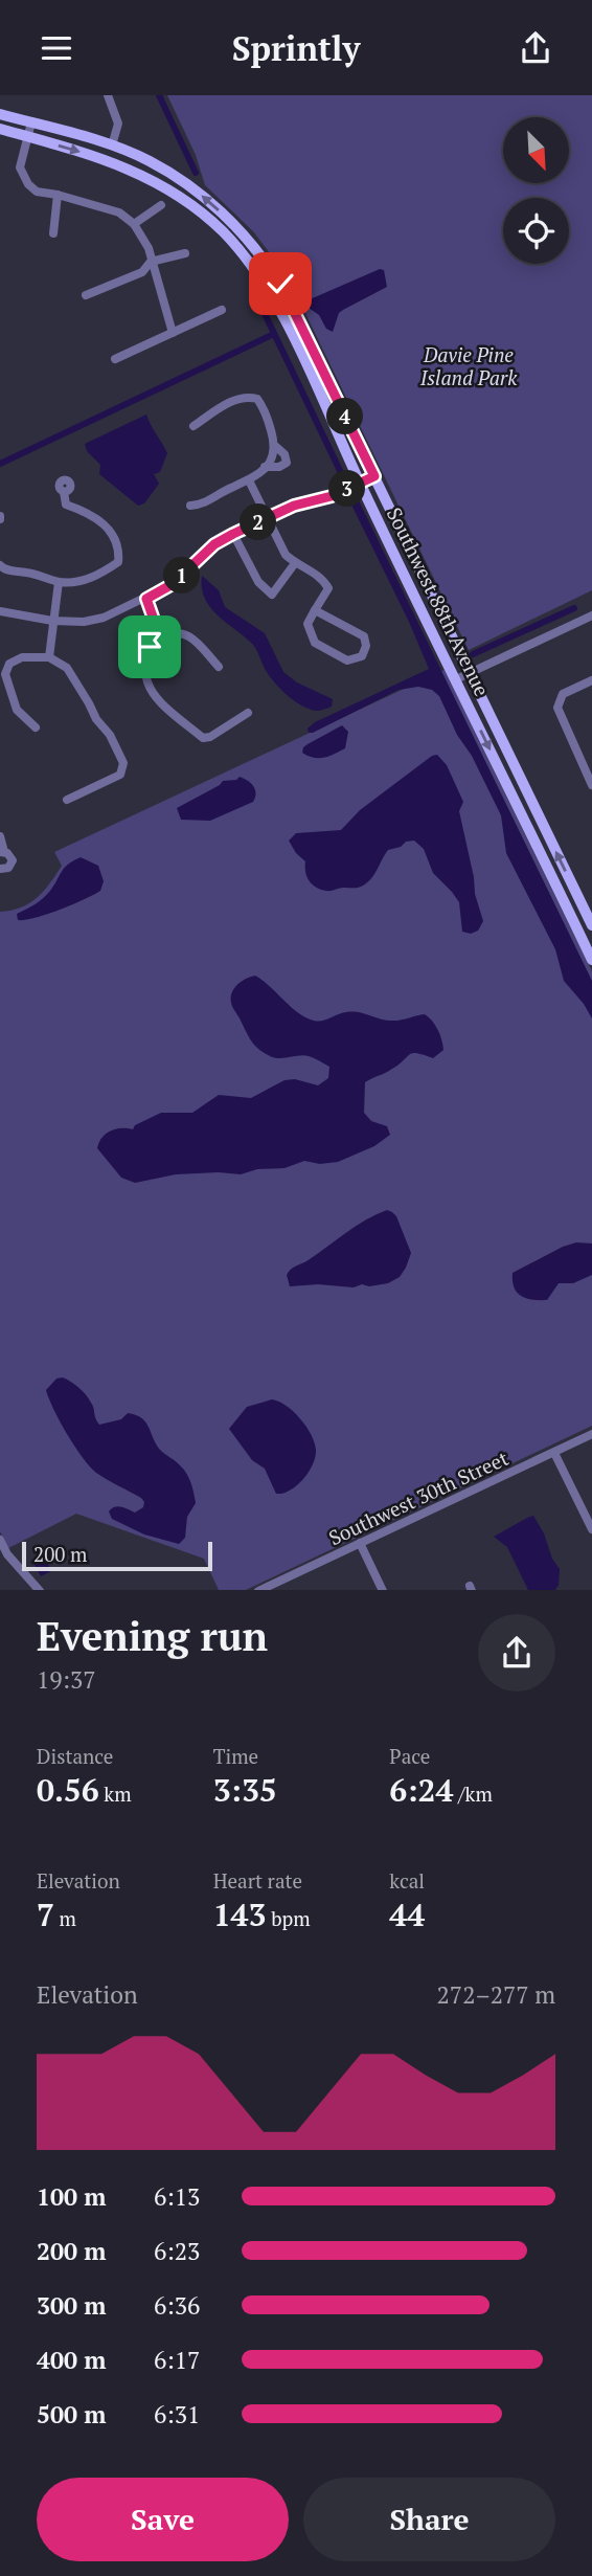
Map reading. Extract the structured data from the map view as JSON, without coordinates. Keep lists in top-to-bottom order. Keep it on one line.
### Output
{"streets":{"main road":["Southwest 88th Avenue"],"street":["Southwest 30th Street"]},"parks":["Davie Pine Island Park"],"scale_bar":"200 m","north":"bottom right","page":{"header":"Sprintly","pins":["4","3","2","1"],"scale":"200 m","heading":["Evening run","19:37"],"stats":[["Distance","0.56 km"],["Time","3:35"],["Pace","6:24 /km"],["Elevation","7 m"],["Heart rate","143 bpm"],["kcal","44"]],"chart":["Elevation","272–277 m"],"list":[{"name":"100 m","note":"6:13"},{"name":"200 m","note":"6:23"},{"name":"300 m","note":"6:36"},{"name":"400 m","note":"6:17"},{"name":"500 m","note":"6:31"}],"buttons":["Save","Share"]}}
